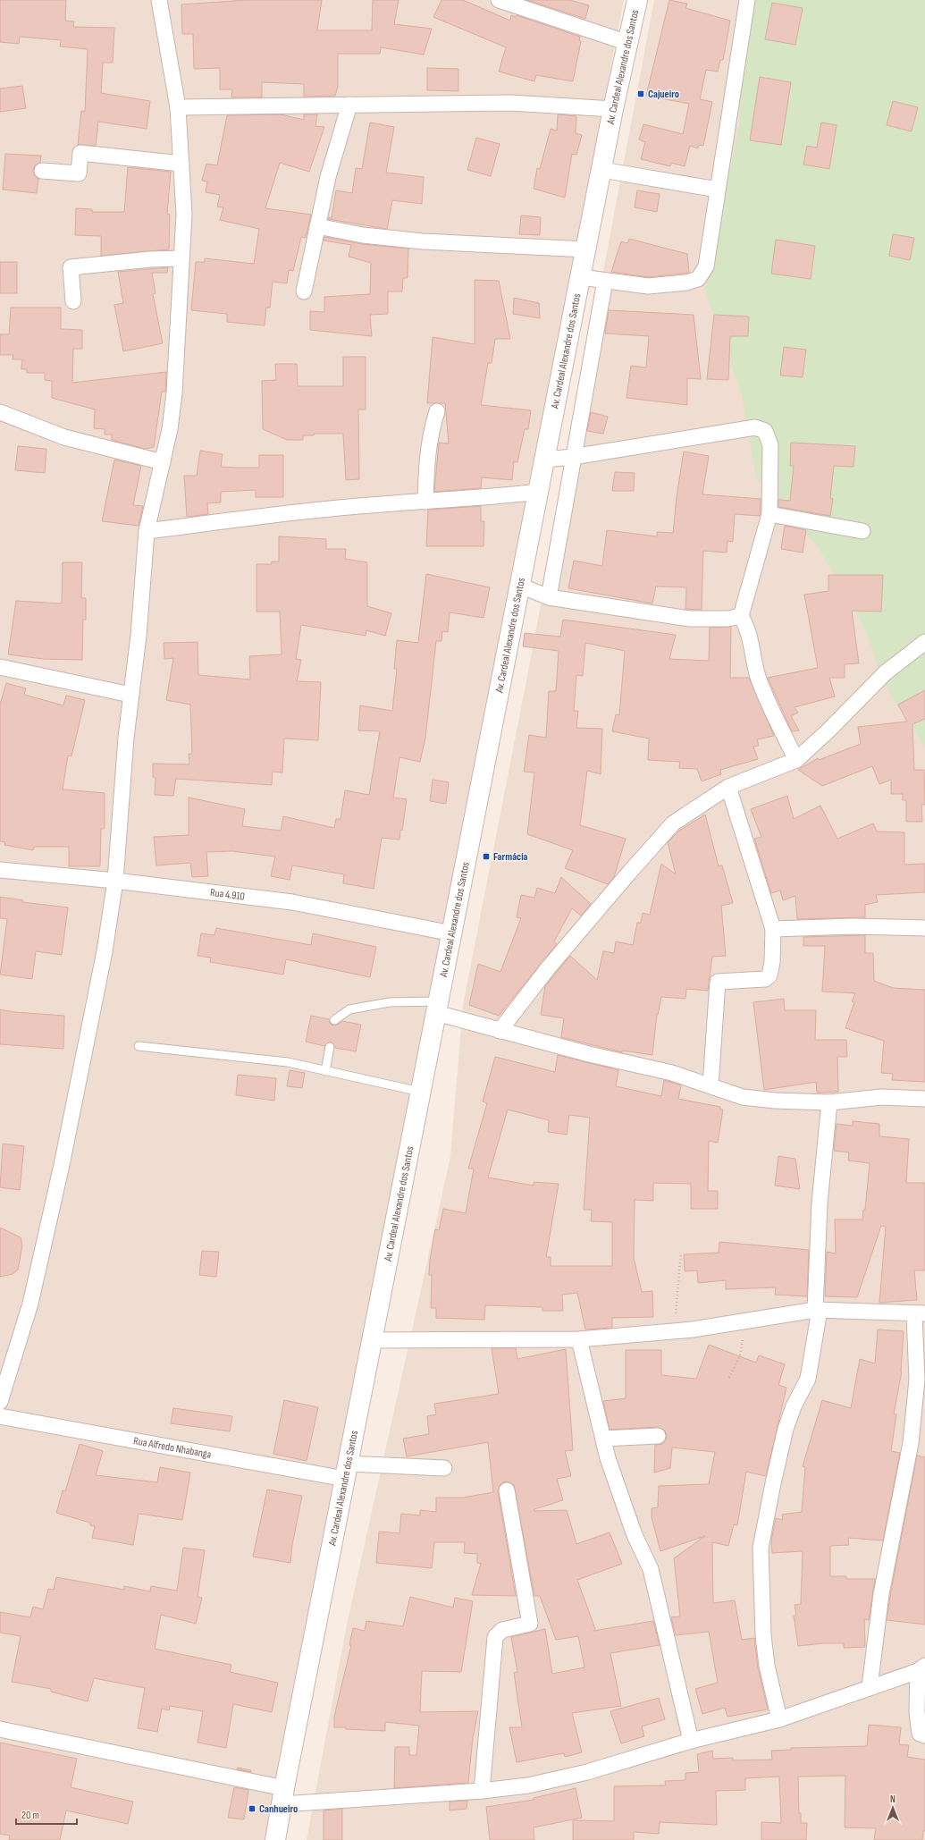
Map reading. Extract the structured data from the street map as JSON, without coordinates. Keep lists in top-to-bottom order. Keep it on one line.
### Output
{"streets":{"street":["Av. Cardeal Alexandre dos Santos","Rua 4.910","Rua Alfredo Nhabanga"]},"crossings":[["Av. Cardeal Alexandre dos Santos","Rua 4.910"],["Av. Cardeal Alexandre dos Santos","Rua Alfredo Nhabanga"]],"places":{"transit":["Cajueiro","Farmácia","Canhueiro"]},"scale_bar":"20 m","north":"top"}
